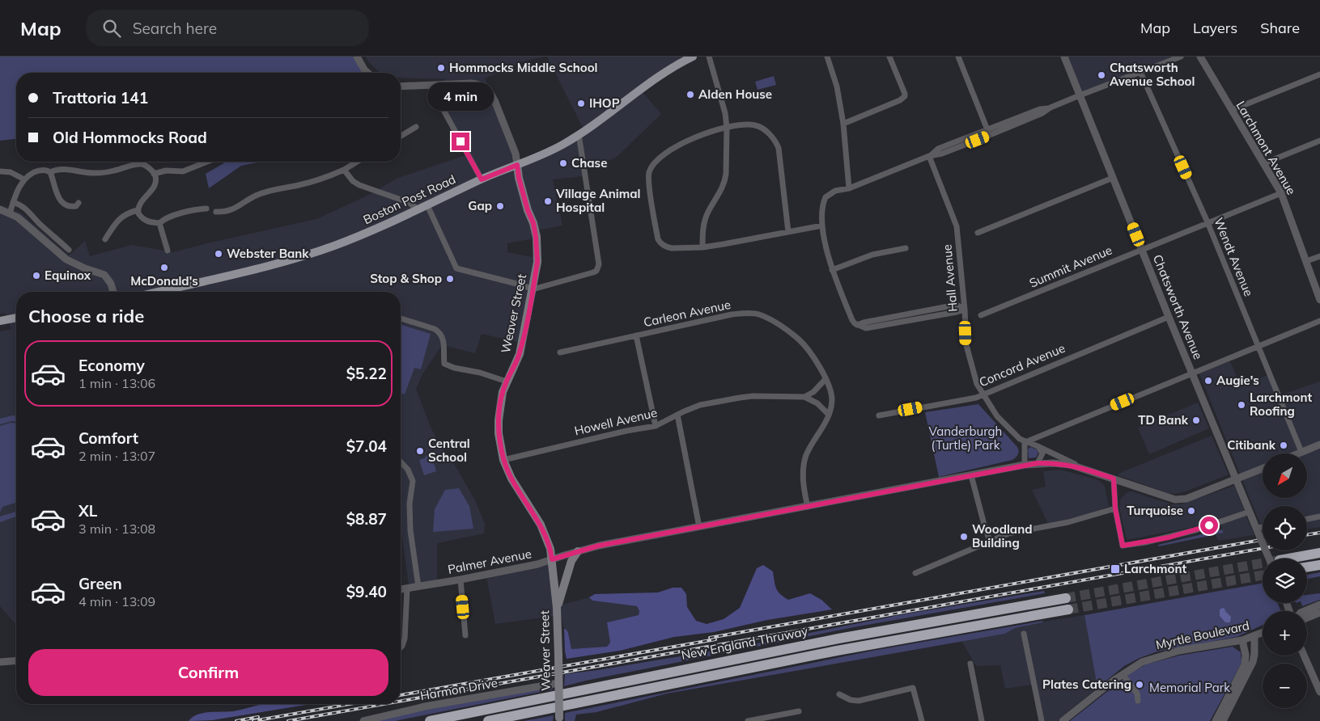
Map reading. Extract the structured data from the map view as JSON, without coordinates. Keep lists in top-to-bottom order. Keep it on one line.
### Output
{"streets":{"highway":["New England Thruway"],"main road":["Boston Post Road","Weaver Street"],"street":["Larchmont Avenue","Wendt Avenue","Summit Avenue","Hall Avenue","Chatsworth Avenue","Carleon Avenue","Concord Avenue","Howell Avenue","Palmer Avenue","Myrtle Boulevard","Harmon Drive"]},"crossings":[["Larchmont Avenue","Summit Avenue"],["Boston Post Road","Weaver Street"],["Wendt Avenue","Summit Avenue"],["Summit Avenue","Chatsworth Avenue"],["Hall Avenue","Concord Avenue"],["Hall Avenue","Palmer Avenue"],["Chatsworth Avenue","Concord Avenue"],["Chatsworth Avenue","Palmer Avenue"],["Weaver Street","Howell Avenue"],["Weaver Street","Palmer Avenue"],["Weaver Street","Harmon Drive"],["Carleon Avenue","Palmer Avenue"]],"parks":["Vanderburgh (Turtle) Park","Memorial Park"],"places":{"other":["Hommocks Middle School","Chatsworth Avenue School","Alden House","IHOP","Chase","Village Animal Hospital","Gap","Webster Bank","McDonald's","Equinox","Stop & Shop","Augie's","Larchmont Roofing","TD Bank","Citibank","Central School","Turquoise","Woodland Building","Plates Catering"],"transit":["Larchmont"]},"north":"bottom left","page":{"header":"Map","search":"Search here","nav":["Map","Layers","Share"],"banner":["Trattoria 141","Old Hommocks Road"],"bubble":"4 min","heading":"Choose a ride","list":[{"name":"Economy","note":"1 min · 13:06","value":"$5.22"},{"name":"Comfort","note":"2 min · 13:07","value":"$7.04"},{"name":"XL","note":"3 min · 13:08","value":"$8.87"},{"name":"Green","note":"4 min · 13:09","value":"$9.40"}],"map_buttons":["+","−"],"buttons":"Confirm"}}
